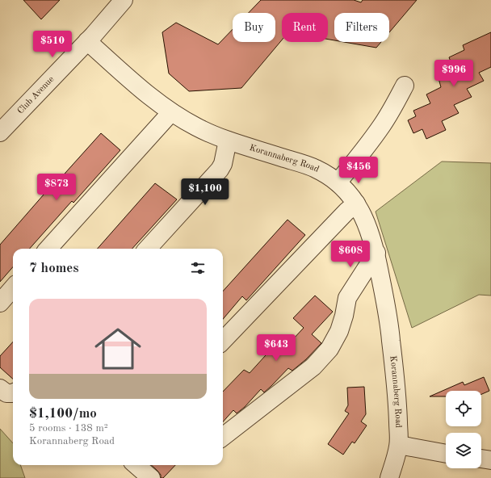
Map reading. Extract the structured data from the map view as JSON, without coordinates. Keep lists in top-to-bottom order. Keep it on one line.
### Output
{"streets":{"street":["Club Avenue","Korannaberg Road"]},"crossings":[["Club Avenue","Korannaberg Road"]],"page":{"chip":["Buy","Rent","Filters"],"price":["$510","$996","$456","$873","$1,100","$608","$643"],"heading":"7 homes","list":[{"name":"$1,100/mo","note":"5 rooms · 138 m² · Korannaberg Road"}]}}
